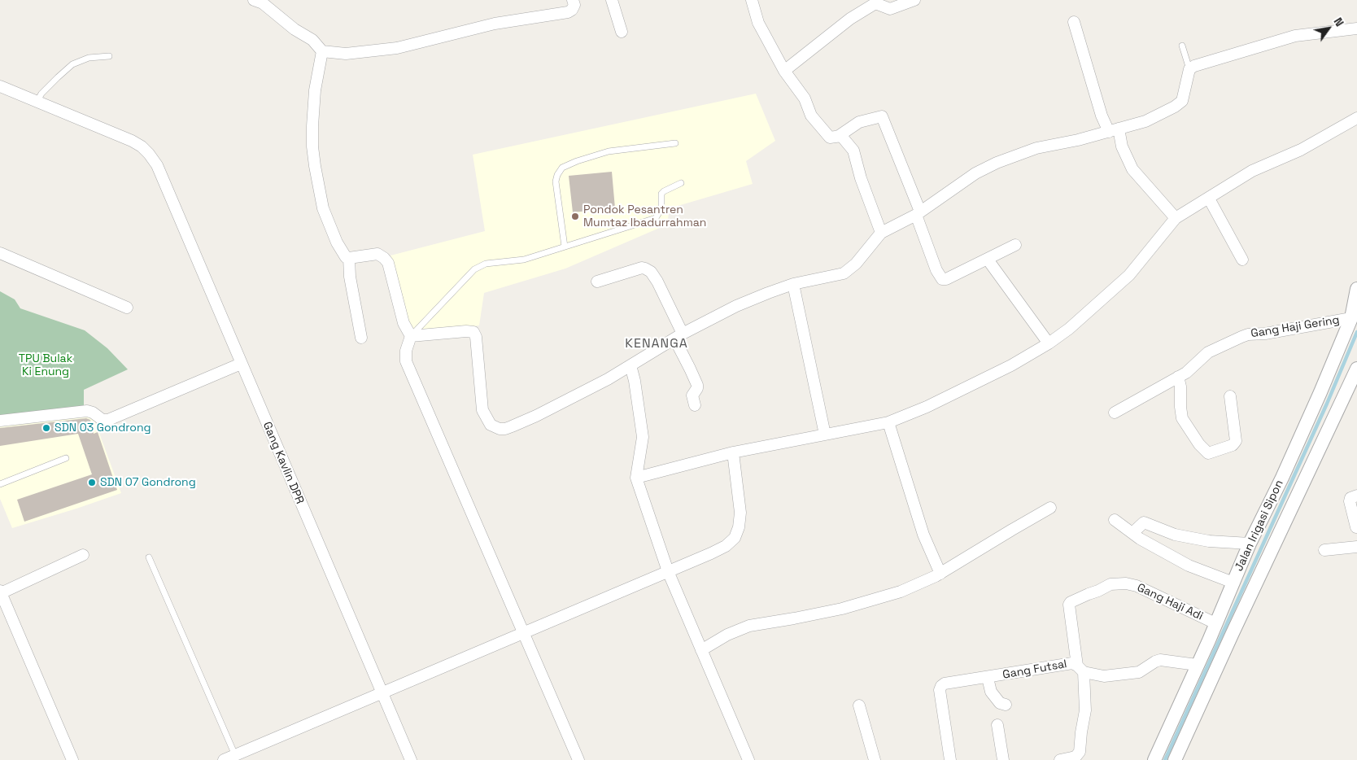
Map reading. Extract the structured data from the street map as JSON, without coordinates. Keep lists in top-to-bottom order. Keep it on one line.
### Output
{"streets":{"street":["Gang Haji Gering","Gang Kavlin DPR","Jalan Irigasi Sipon","Gang Haji Adi","Gang Futsal"]},"crossings":[["Gang Haji Gering","Jalan Irigasi Sipon"],["Jalan Irigasi Sipon","Gang Haji Adi"],["Jalan Irigasi Sipon","Gang Futsal"],["Gang Haji Adi","Gang Futsal"]],"districts":["KENANGA"],"parks":["TPU Bulak Ki Enung"],"places":["Pondok Pesantren Mumtaz Ibadurrahman","SDN 03 Gondrong","SDN 07 Gondrong"],"north":"top right"}
